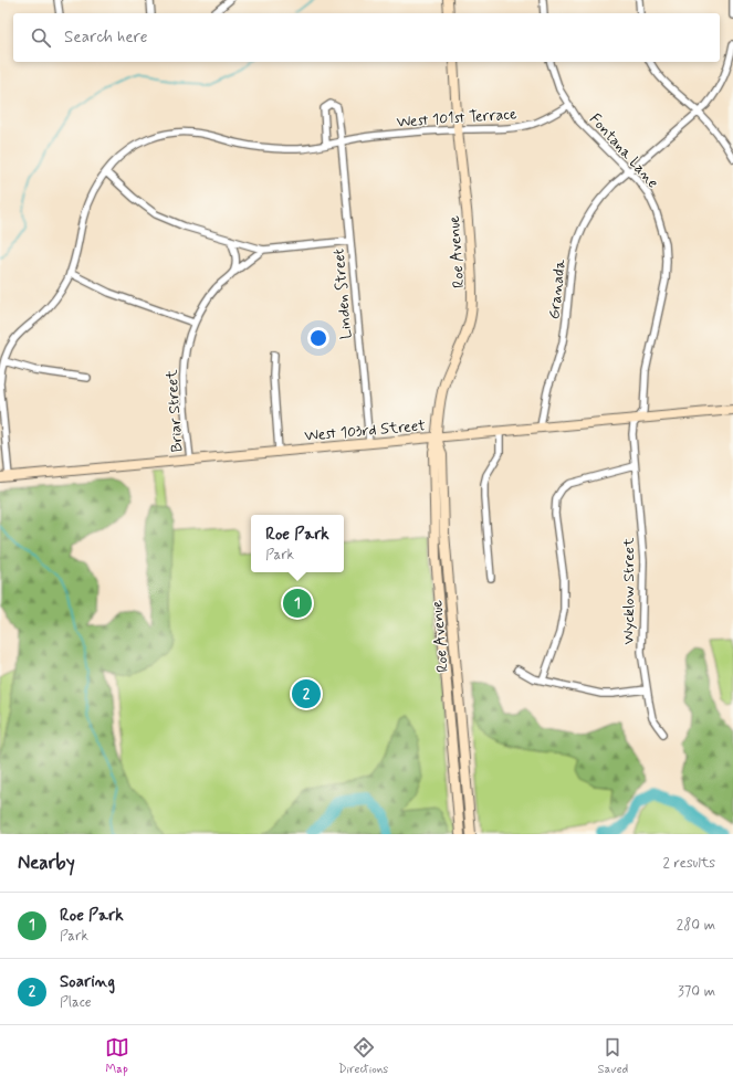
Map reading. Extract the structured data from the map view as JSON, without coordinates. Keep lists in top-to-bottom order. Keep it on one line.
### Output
{"streets":{"main road":["Roe Avenue","West 103rd Street"],"street":["West 101st Terrace","Fontana Lane","Granada","Linden Street","Briar Street","Wycklow Street"]},"crossings":[["West 101st Terrace","Fontana Lane"],["West 101st Terrace","Roe Avenue"],["West 101st Terrace","Linden Street"],["West 101st Terrace","West 103rd Street"],["Fontana Lane","Granada"],["Fontana Lane","West 103rd Street"],["Fontana Lane","Wycklow Street"],["Roe Avenue","West 103rd Street"],["Granada","West 103rd Street"],["Linden Street","West 103rd Street"],["Briar Street","West 103rd Street"],["West 103rd Street","Wycklow Street"]],"page":{"search":"Search here","popup":["Roe Park","Park"],"pins":["1","2"],"heading":["Nearby","2 results"],"list":[{"mark":"1","name":"Roe Park","note":"Park","value":"280 m"},{"mark":"2","name":"Soaring","note":"Place","value":"370 m"}],"nav":["Map","Directions","Saved"]}}
